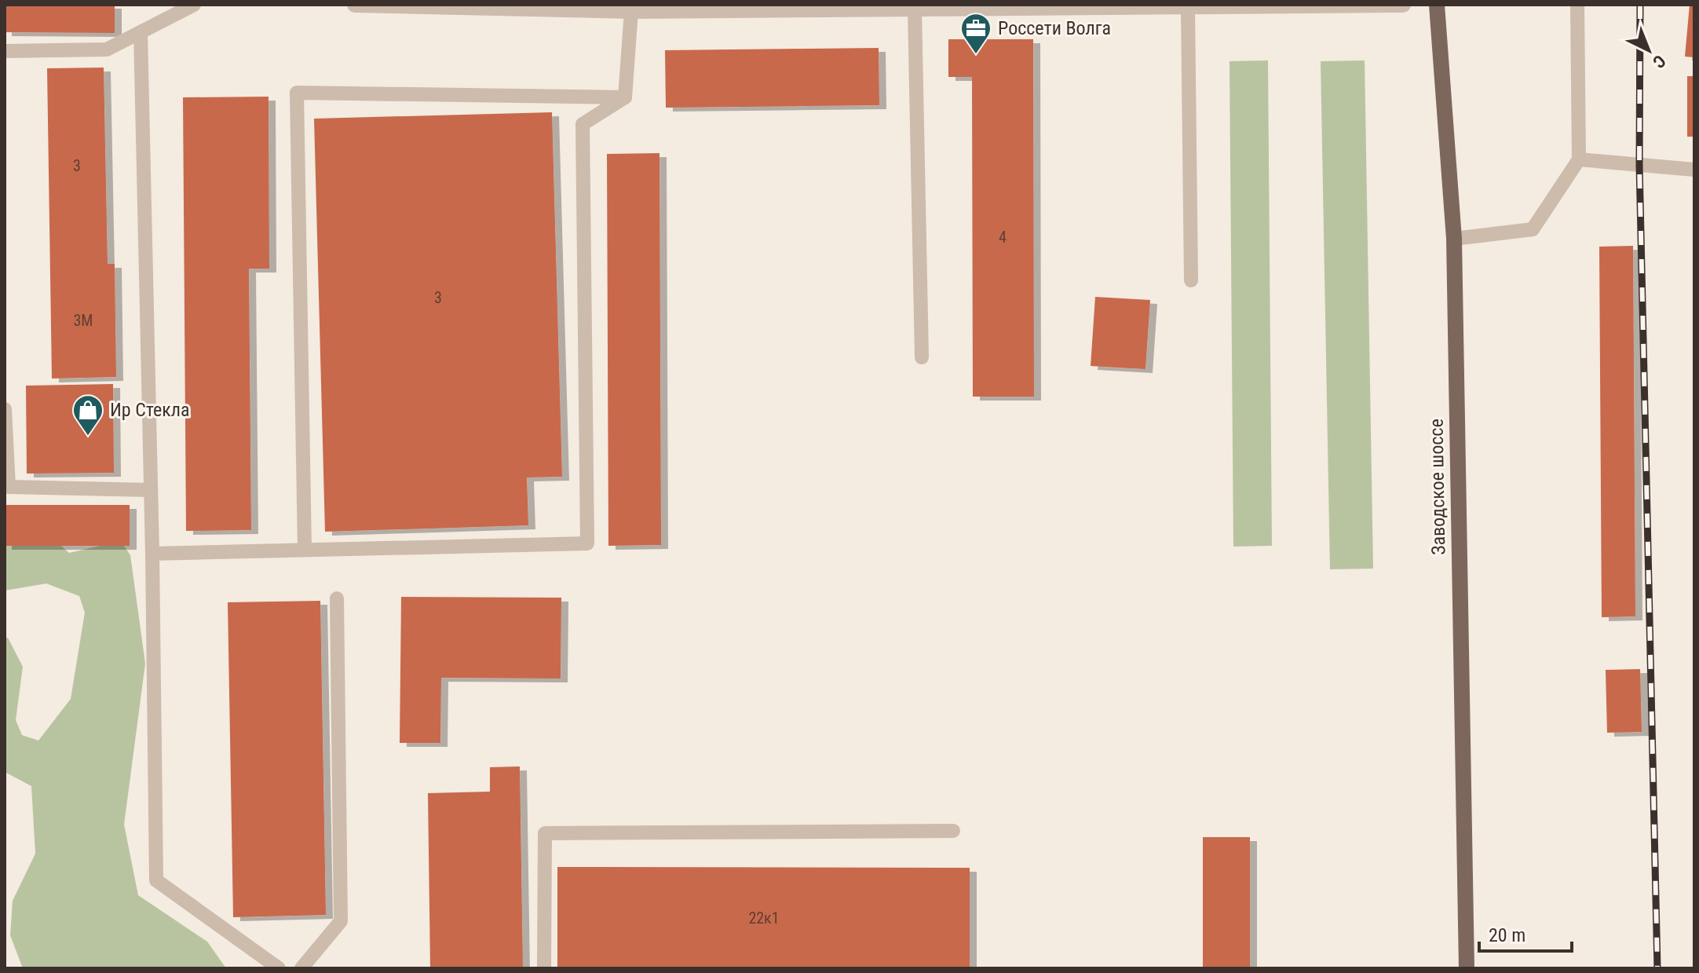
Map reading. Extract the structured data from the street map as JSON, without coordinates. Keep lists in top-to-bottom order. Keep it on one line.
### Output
{"streets":{"main road":["Заводское шоссе"]},"places":{"office":["Россети Волга"],"shop":["Ир Стекла"]},"house_numbers":["3","4","3","3М","22к1"],"scale_bar":"20 m","north":"bottom right"}
